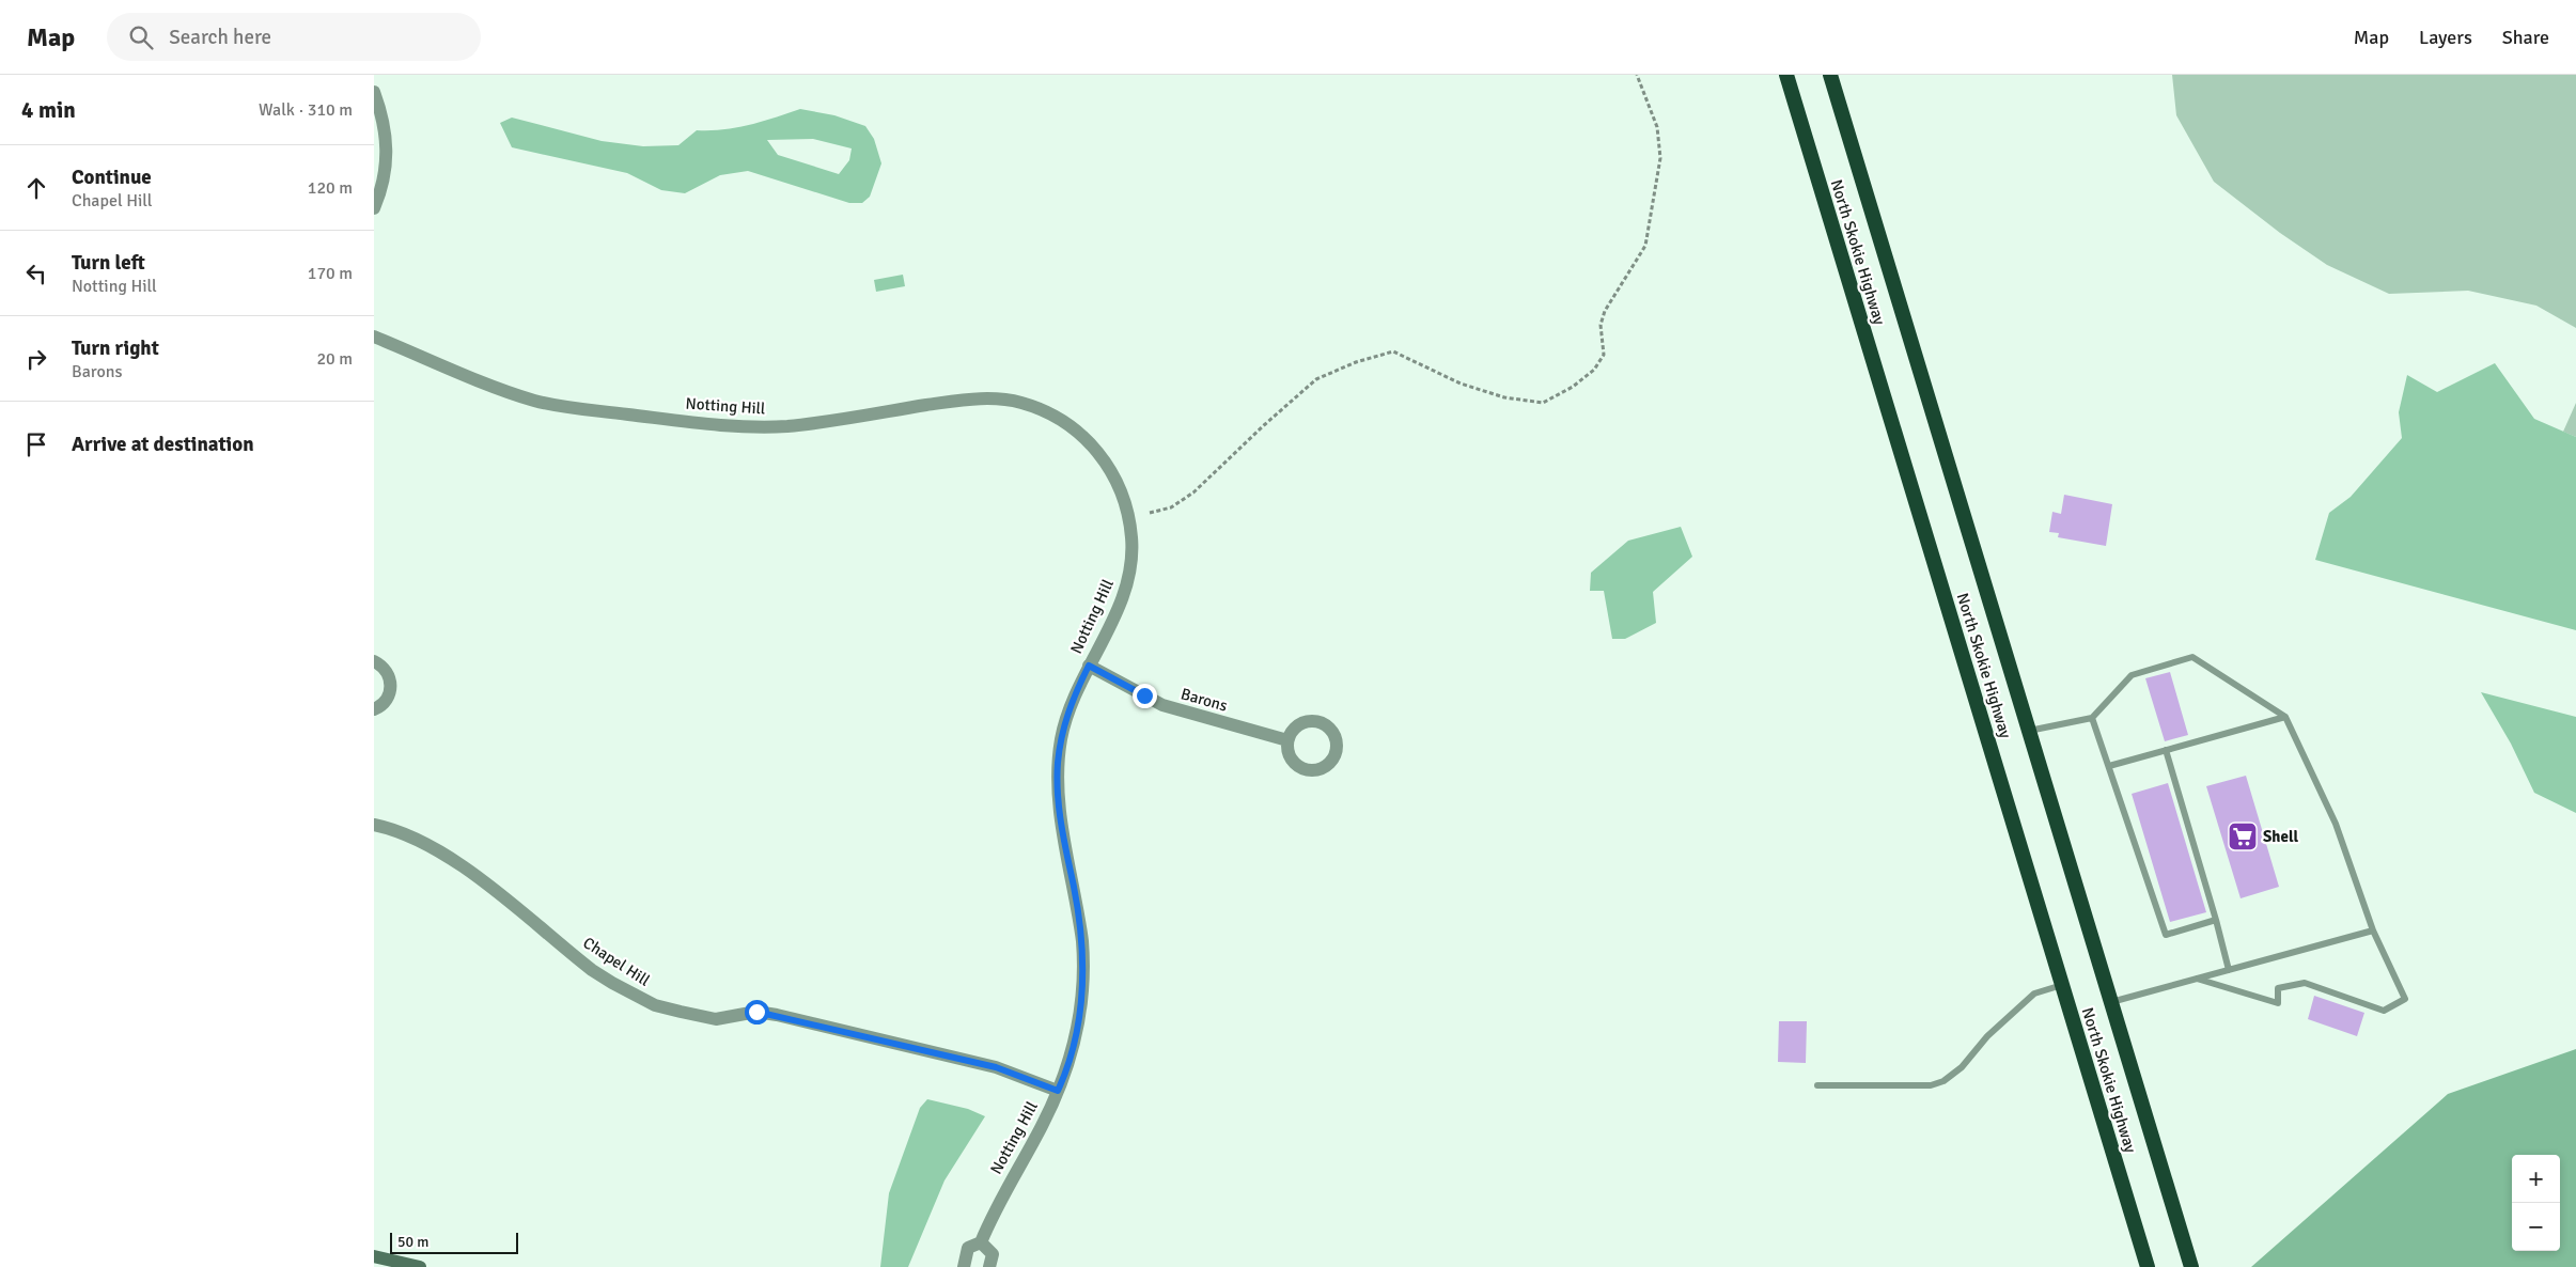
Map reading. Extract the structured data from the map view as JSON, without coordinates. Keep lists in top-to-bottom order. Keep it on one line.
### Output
{"streets":{"highway":["North Skokie Highway"],"street":["Notting Hill","Barons","Chapel Hill"]},"crossings":[["Notting Hill","Barons"],["Notting Hill","Chapel Hill"]],"places":{"supermarket":["Shell"]},"scale_bar":"50 m","page":{"header":"Map","search":"Search here","nav":["Map","Layers","Share"],"heading":["4 min","Walk · 310 m"],"list":[["Continue","Chapel Hill","120 m"],["Turn left","Notting Hill","170 m"],["Turn right","Barons","20 m"],"Arrive at destination"],"map_buttons":["+","−"],"scale":"50 m"}}
